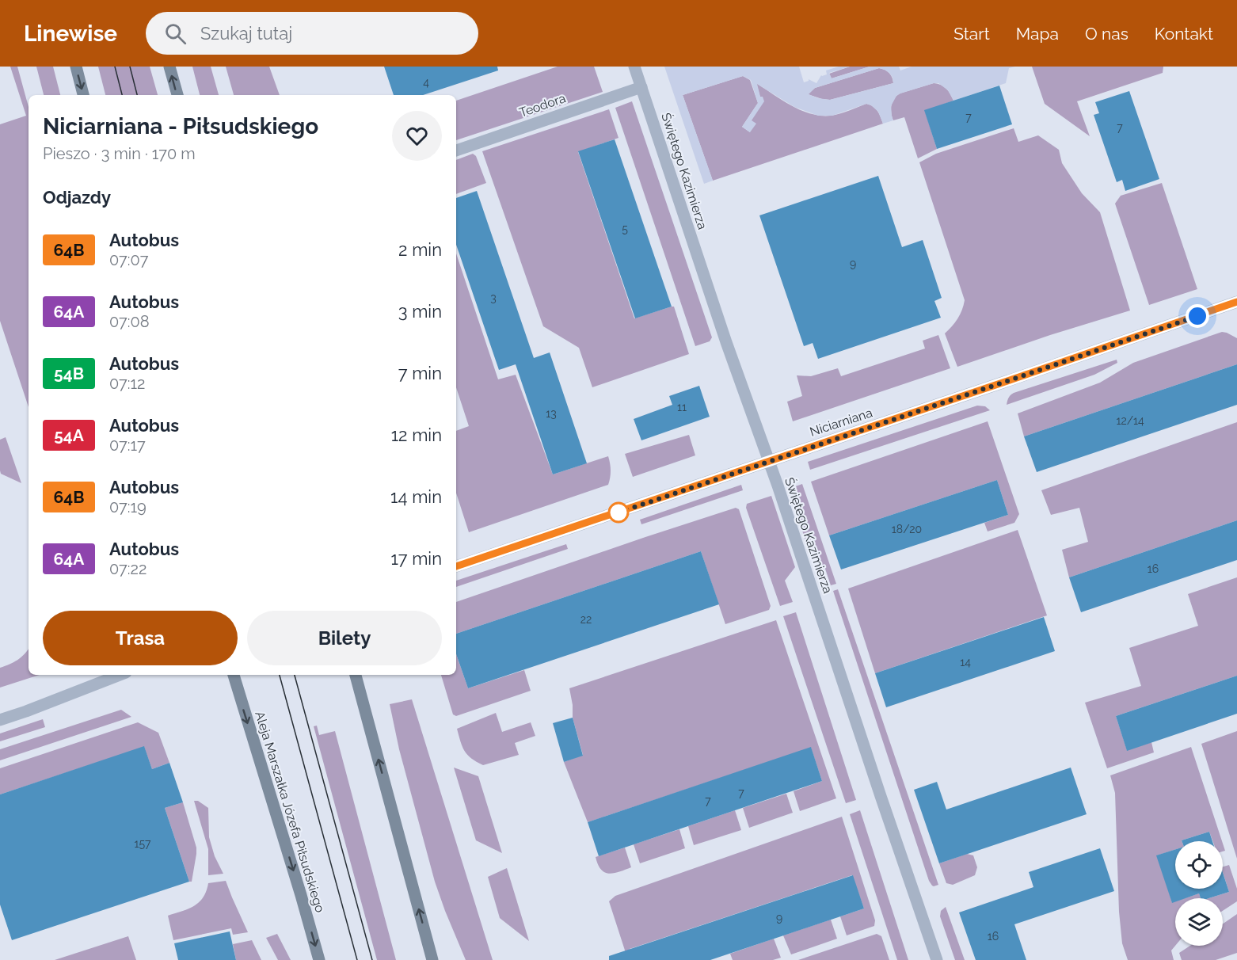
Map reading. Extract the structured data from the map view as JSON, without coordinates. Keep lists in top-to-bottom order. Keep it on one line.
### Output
{"streets":{"main road":["Aleja Marszałka Józefa Piłsudskiego"],"street":["Teodora","Świętego Kazimierza","Niciarniana"]},"crossings":[["Teodora","Świętego Kazimierza"],["Świętego Kazimierza","Niciarniana"]],"one_way":["Aleja Marszałka Józefa Piłsudskiego"],"lines":["bus line 64B"],"house_numbers":["4","7","7","5","9","3","11","13","12/14","18/20","16","22","14","7","7","157","9","16"],"page":{"header":"Linewise","search":"Szukaj tutaj","nav":["Start","Mapa","O nas","Kontakt"],"heading":[["Niciarniana - Piłsudskiego","Pieszo · 3 min · 170 m"],"Odjazdy"],"list":[{"mark":"64B","name":"Autobus","note":"07:07","value":"2 min"},{"mark":"64A","name":"Autobus","note":"07:08","value":"3 min"},{"mark":"54B","name":"Autobus","note":"07:12","value":"7 min"},{"mark":"54A","name":"Autobus","note":"07:17","value":"12 min"},{"mark":"64B","name":"Autobus","note":"07:19","value":"14 min"},{"mark":"64A","name":"Autobus","note":"07:22","value":"17 min"}],"buttons":["Trasa","Bilety"]}}
